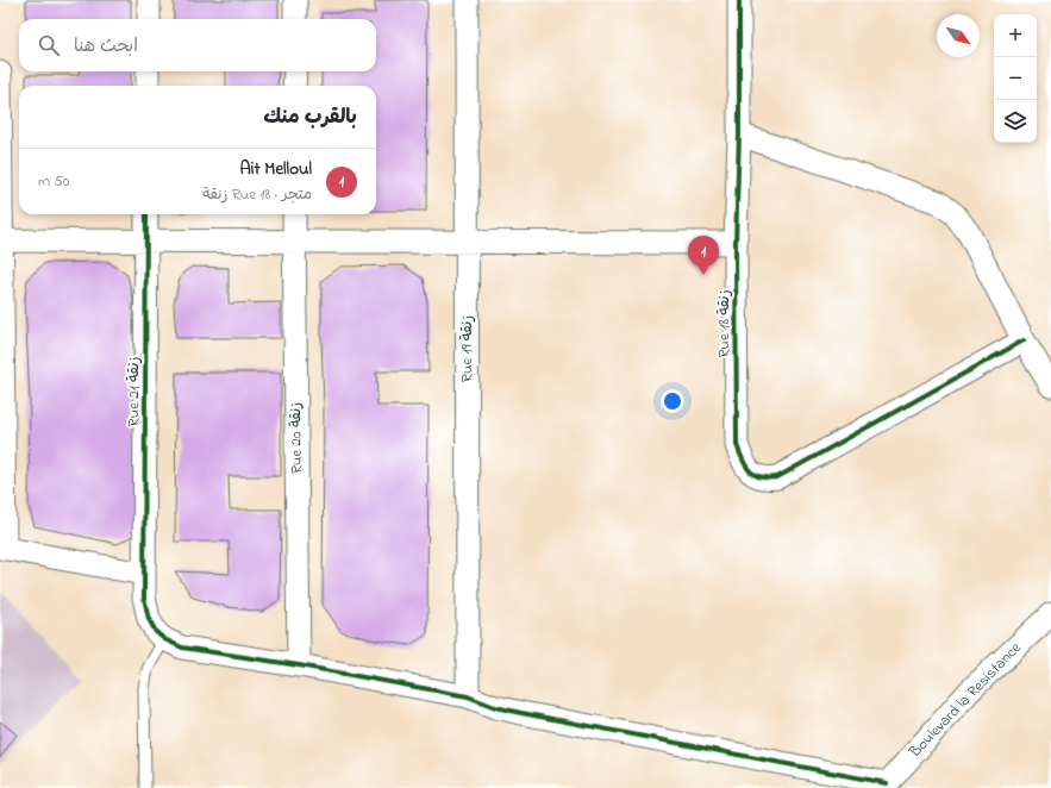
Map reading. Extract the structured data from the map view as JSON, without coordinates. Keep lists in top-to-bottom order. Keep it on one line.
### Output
{"streets":{"street":["Rue 18 زنقة","Rue 19 زنقة","Rue 21 زنقة","Rue 20 زنقة","Boulevard la Resistance"]},"north":"bottom right","page":{"map_buttons":["+","−"],"search":"ابحث هنا","heading":"بالقرب منك","list":[{"mark":"1","name":"Ait Melloul","note":"متجر · Rue 18 زنقة","value":"50 m"}],"pins":"1"}}
